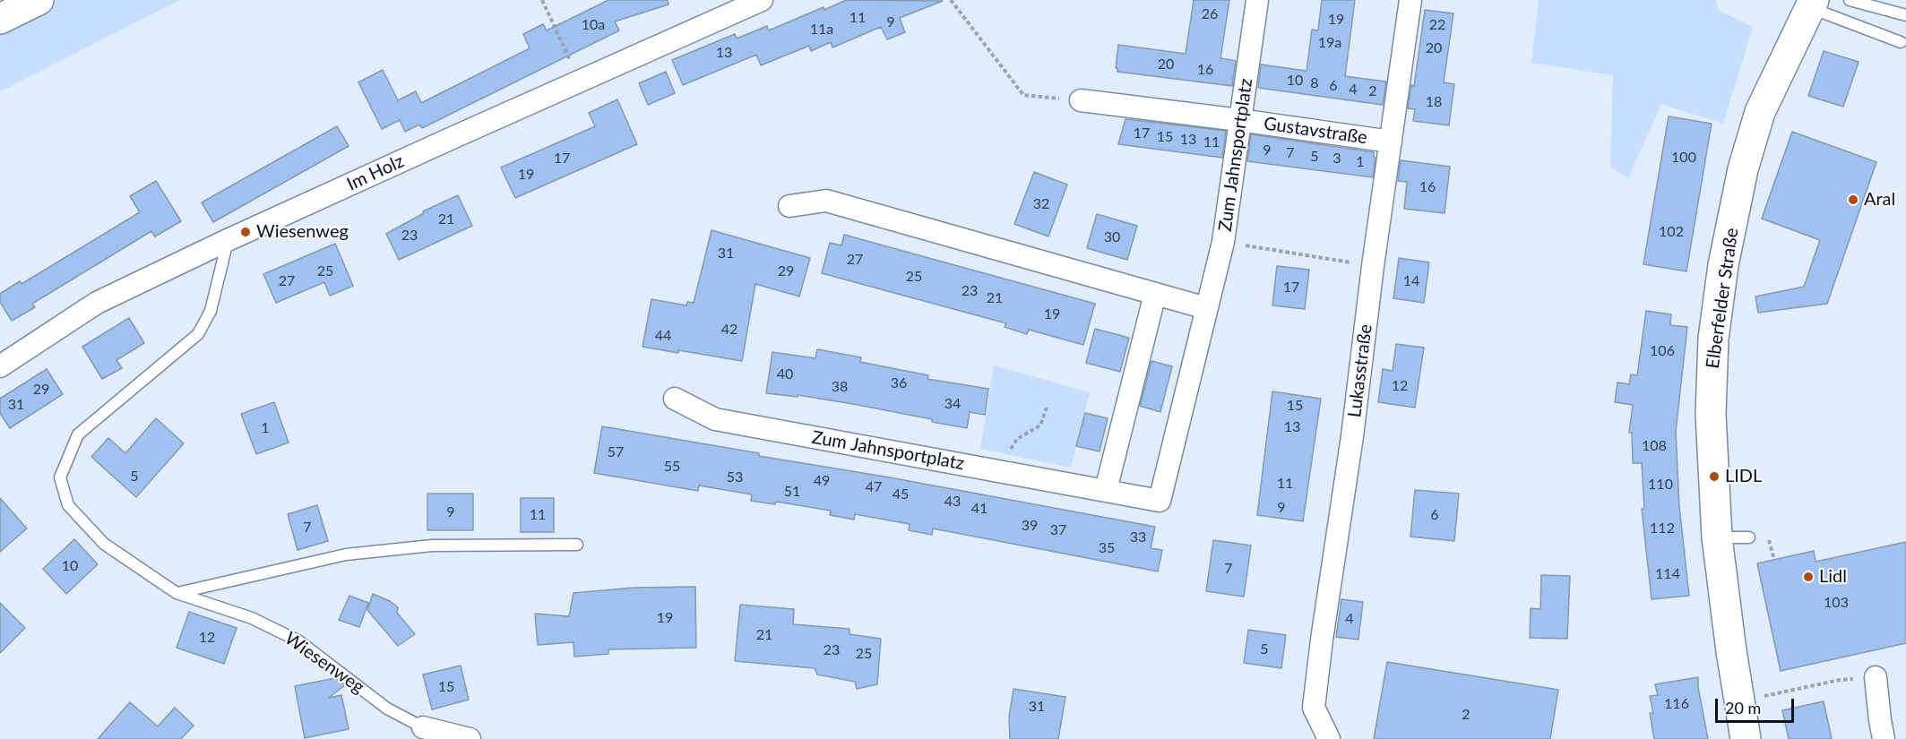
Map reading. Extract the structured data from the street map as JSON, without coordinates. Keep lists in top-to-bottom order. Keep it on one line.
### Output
{"streets":{"main road":["Elberfelder Straße"],"street":["Gustavstraße","Zum Jahnsportplatz","Im Holz","Lukasstraße","Wiesenweg"]},"crossings":[["Gustavstraße","Zum Jahnsportplatz"],["Gustavstraße","Lukasstraße"],["Im Holz","Wiesenweg"]],"places":["Aral","Wiesenweg","LIDL","Lidl"],"house_numbers":["26","11","19","9","10a","22","11a","19a","20","13","20","16","10","8","6","4","2","18","17","15","13","11","9","7","5","100","17","3","1","19","16","32","21","102","23","30","31","27","25","29","25","27","14","17","23","21","19","42","44","106","40","36","12","38","29","34","31","15","13","1","108","57","55","5","53","49","11","110","47","51","45","43","9","41","9","11","6","39","7","112","37","33","35","10","7","114","103","19","4","21","12","5","23","25","15","116","31","2"],"scale_bar":"20 m"}
